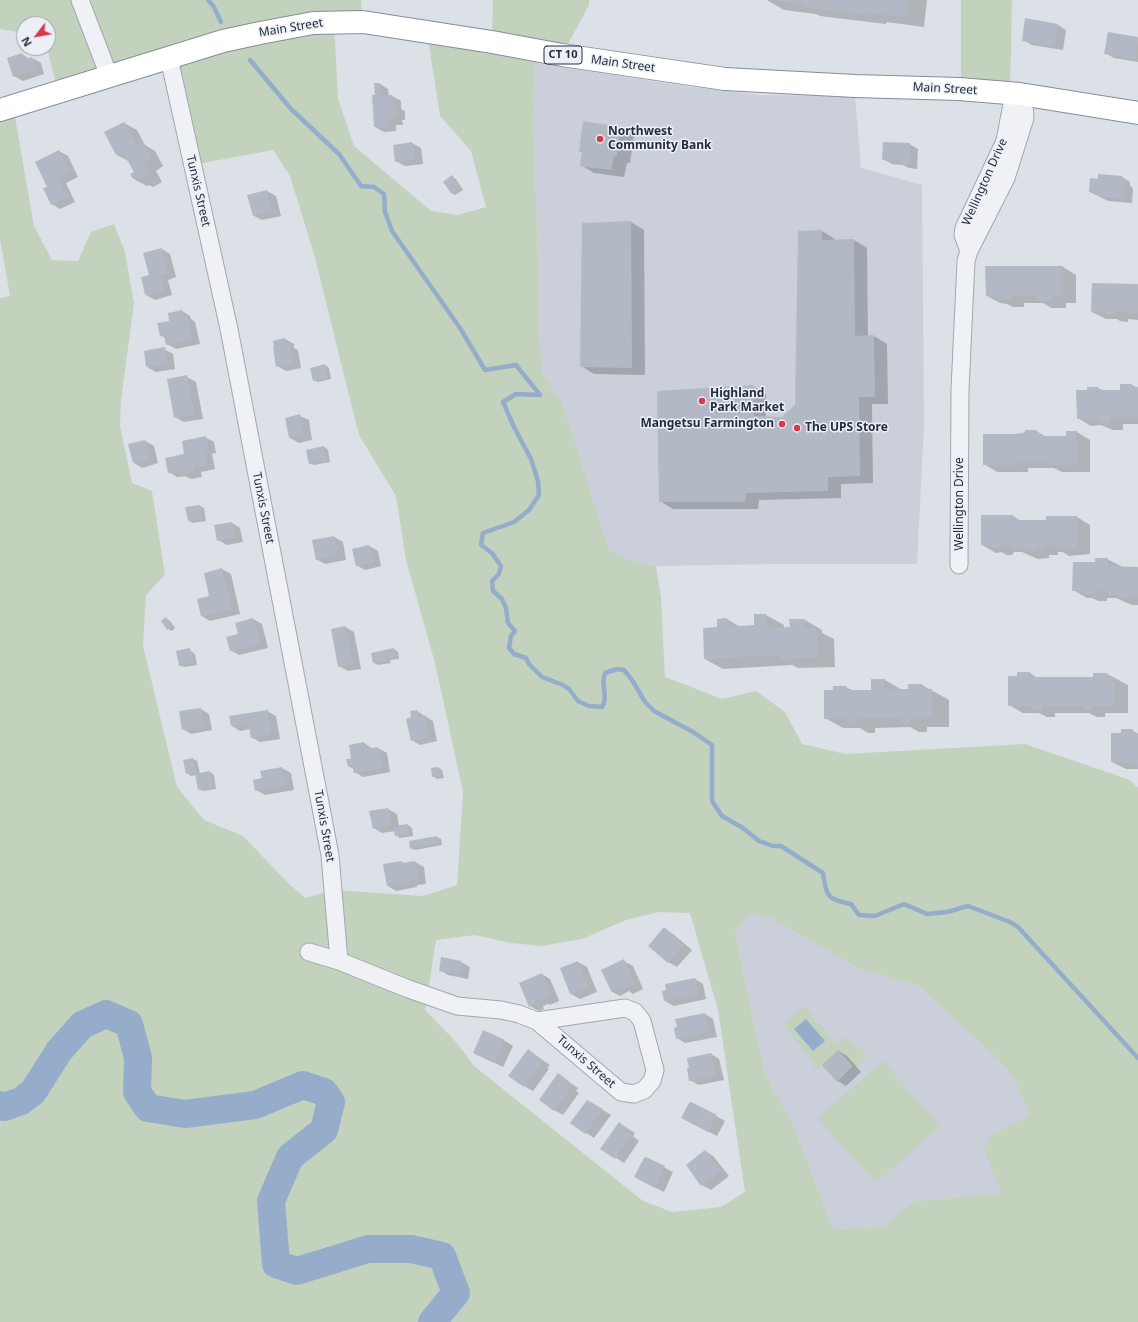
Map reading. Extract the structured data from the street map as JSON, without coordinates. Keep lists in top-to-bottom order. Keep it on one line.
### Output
{"streets":{"highway":["Main Street","CT 10"],"street":["Wellington Drive","Tunxis Street"]},"crossings":[["Main Street","Wellington Drive"],["Main Street","Tunxis Street"]],"places":["Northwest Community Bank","Highland Park Market","Mangetsu Farmington","The UPS Store"],"north":"bottom left"}
